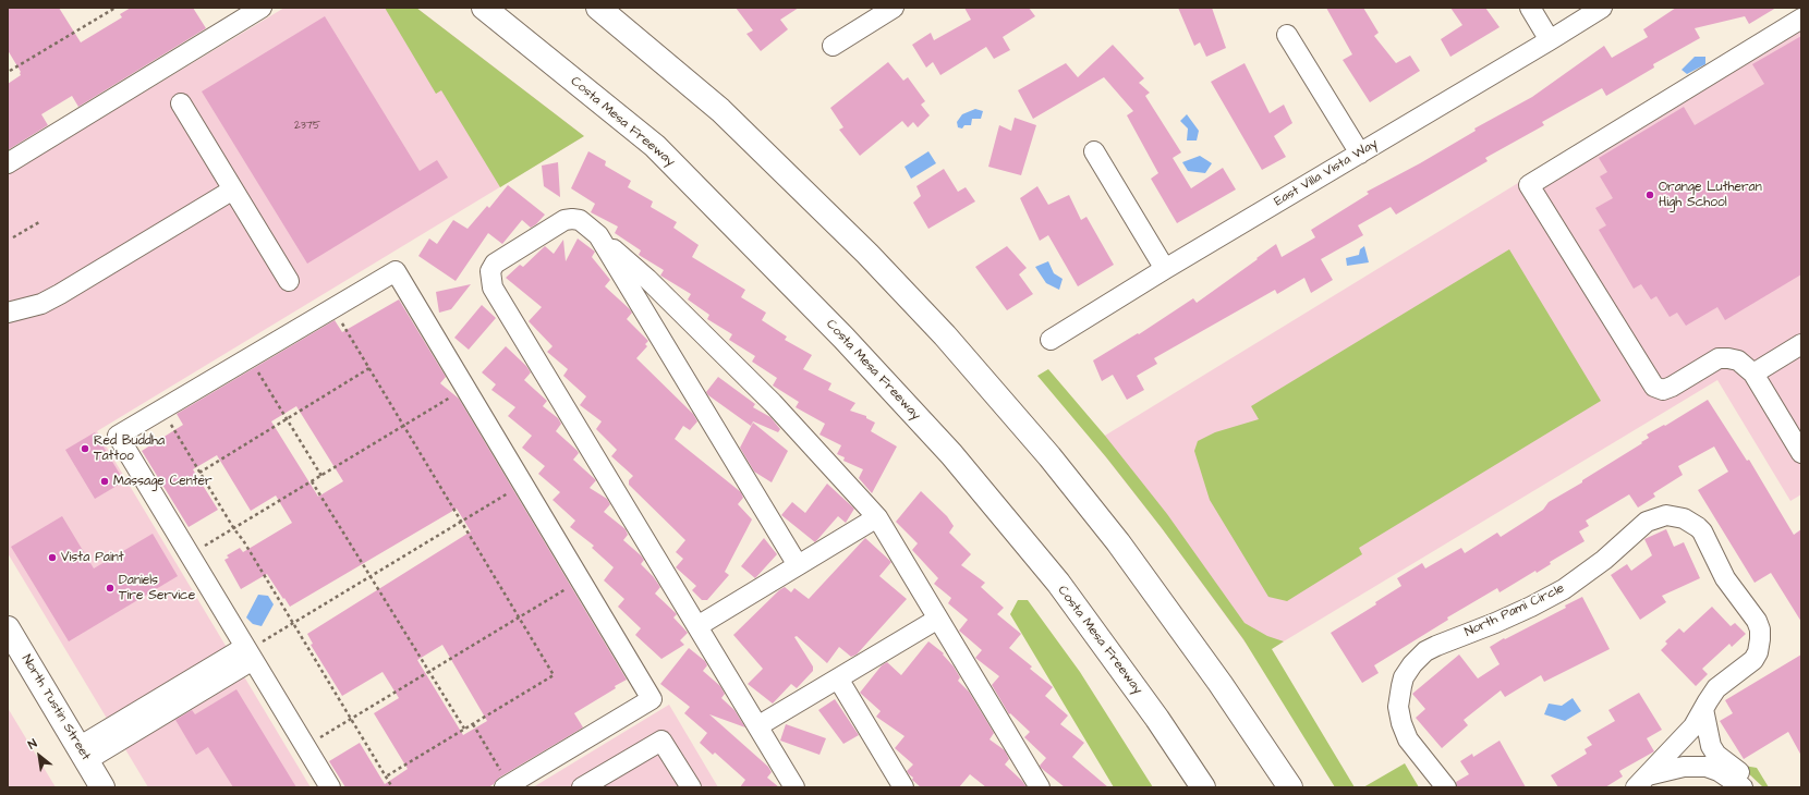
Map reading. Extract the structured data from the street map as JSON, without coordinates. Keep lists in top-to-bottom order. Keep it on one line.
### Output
{"streets":{"main road":["Costa Mesa Freeway","North Tustin Street"],"street":["East Villa Vista Way","North Pami Circle"]},"places":["Orange Lutheran High School","Red Buddha Tattoo","Massage Center","Vista Paint","Daniels Tire Service"],"house_numbers":["2375"],"north":"top left"}
